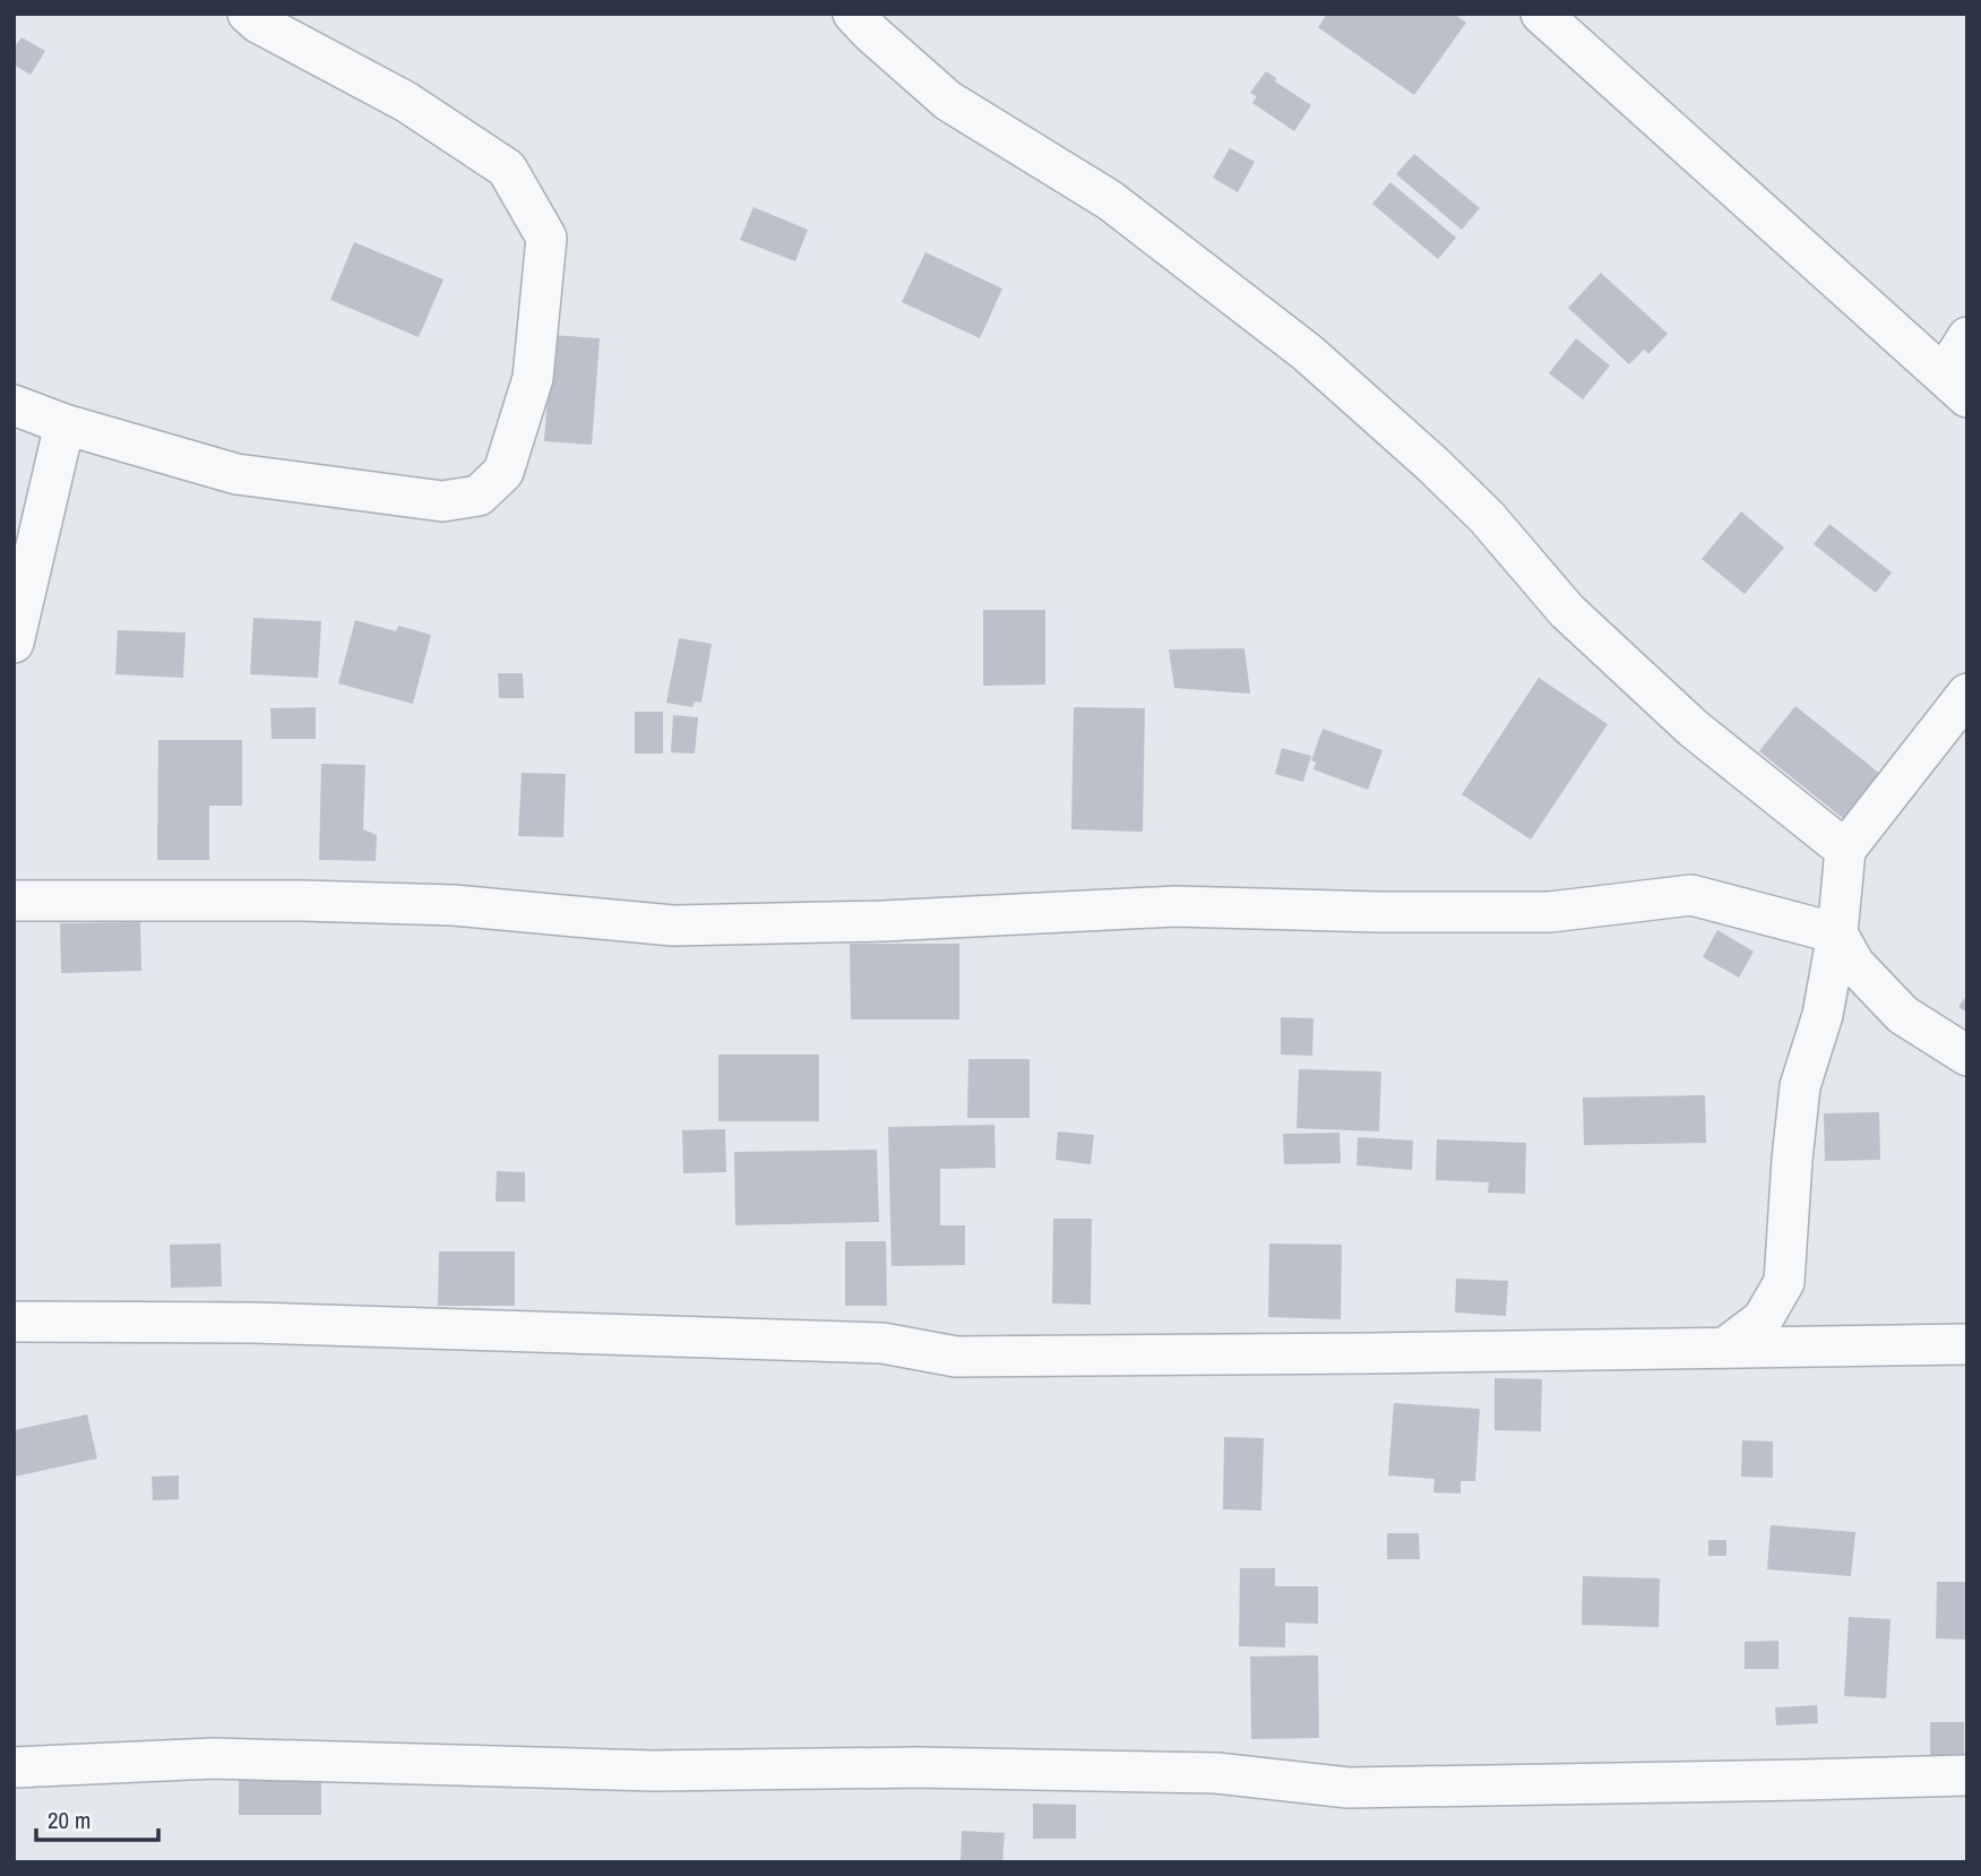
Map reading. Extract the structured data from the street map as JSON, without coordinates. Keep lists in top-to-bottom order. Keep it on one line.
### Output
{"scale_bar":"20 m"}
